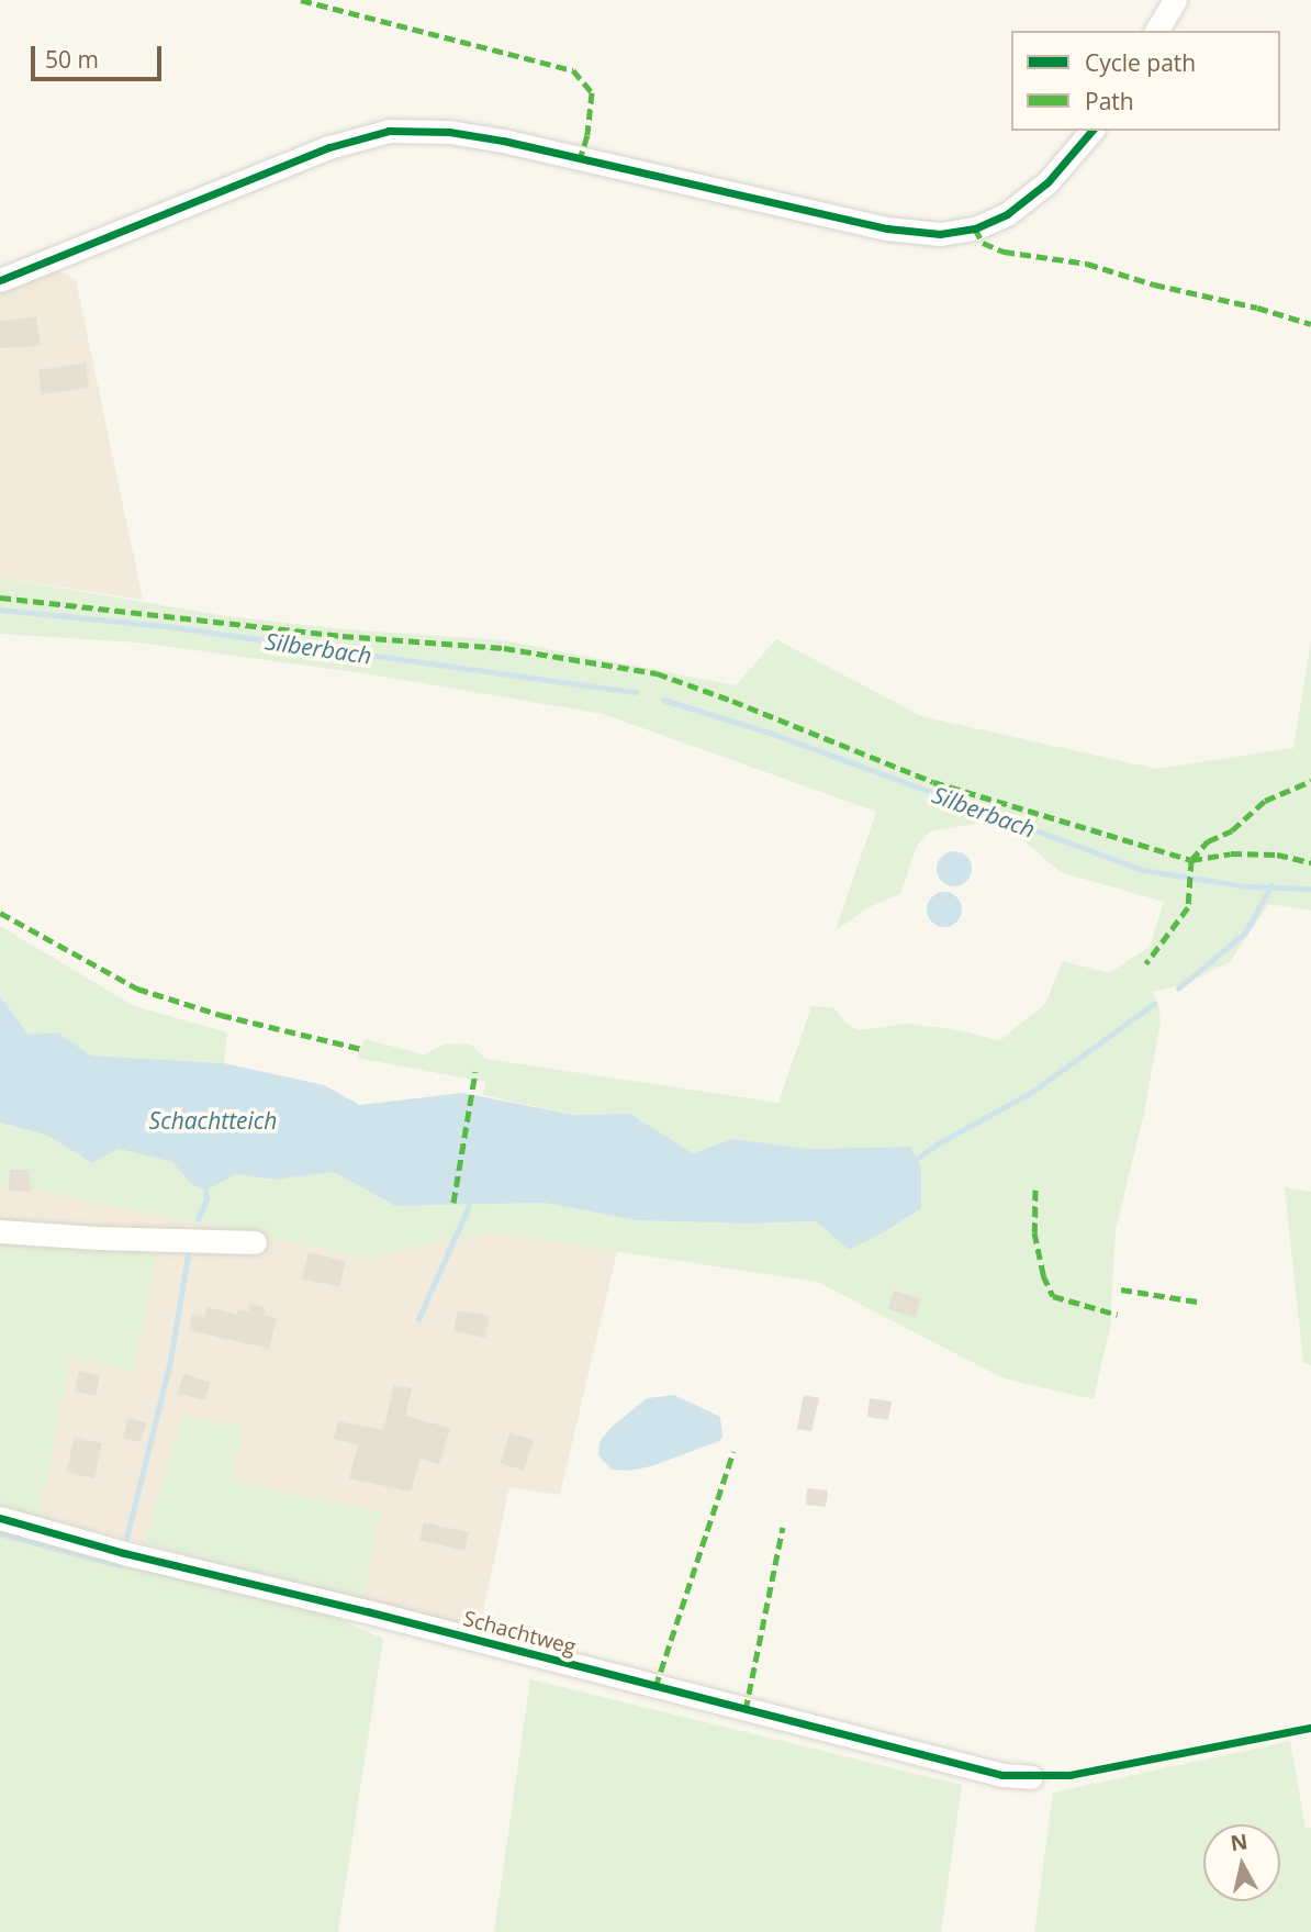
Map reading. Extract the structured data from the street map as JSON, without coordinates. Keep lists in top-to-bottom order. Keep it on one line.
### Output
{"streets":{"street":["Schachtweg"]},"water":["Silberbach","Schachtteich"],"legend":["Cycle path","Path"],"scale_bar":"50 m","north":"top"}
